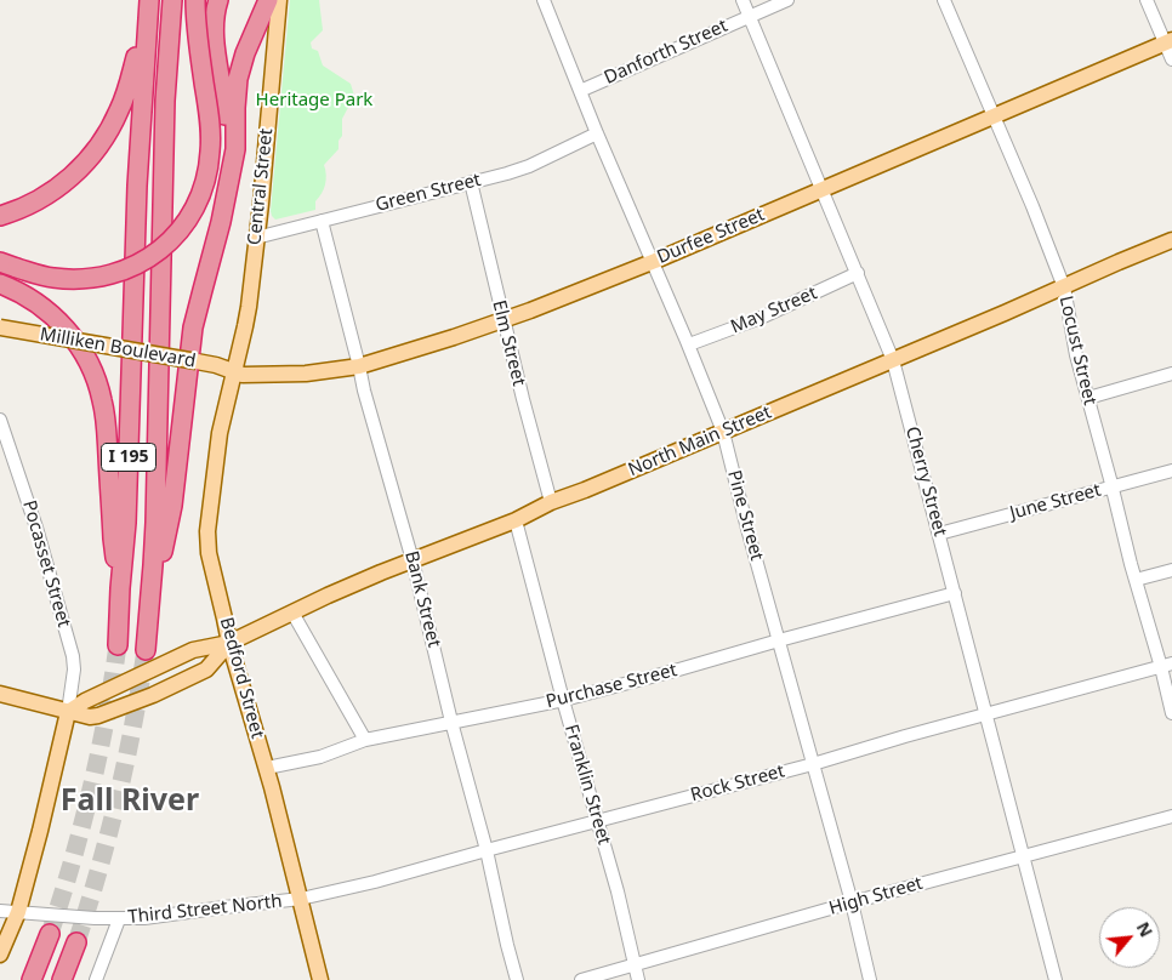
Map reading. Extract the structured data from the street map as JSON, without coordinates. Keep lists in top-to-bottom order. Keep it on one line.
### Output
{"streets":{"highway":["I 195"],"main road":["Central Street","Durfee Street","Milliken Boulevard","North Main Street","Bedford Street"],"street":["Danforth Street","Green Street","May Street","Elm Street","Locust Street","Cherry Street","June Street","Pine Street","Pocasset Street","Bank Street","Purchase Street","Rock Street","Franklin Street","High Street","Third Street North"]},"crossings":[["Danforth Street","Cherry Street"],["Danforth Street","Pine Street"],["Central Street","Green Street"],["Central Street","Durfee Street"],["Central Street","Milliken Boulevard"],["Central Street","Bedford Street"],["Green Street","Elm Street"],["Green Street","Pine Street"],["Green Street","Bank Street"],["Durfee Street","Elm Street"],["Durfee Street","Milliken Boulevard"],["Durfee Street","Locust Street"],["Durfee Street","Cherry Street"],["Durfee Street","Pine Street"],["Durfee Street","Bank Street"],["Durfee Street","Bedford Street"],["May Street","Cherry Street"],["May Street","Pine Street"],["Elm Street","North Main Street"],["Milliken Boulevard","Bedford Street"],["Locust Street","North Main Street"],["Locust Street","June Street"],["Locust Street","Rock Street"],["North Main Street","Cherry Street"],["North Main Street","Pine Street"],["North Main Street","Bank Street"],["North Main Street","Bedford Street"],["North Main Street","Franklin Street"],["Cherry Street","June Street"],["Cherry Street","Purchase Street"],["Cherry Street","Rock Street"],["Cherry Street","High Street"],["Pine Street","Purchase Street"],["Pine Street","Rock Street"],["Pine Street","High Street"],["Bank Street","Purchase Street"],["Bank Street","Rock Street"],["Bedford Street","Purchase Street"],["Bedford Street","Rock Street"],["Bedford Street","Third Street North"],["Purchase Street","Franklin Street"],["Rock Street","Franklin Street"],["Rock Street","Third Street North"],["Franklin Street","High Street"]],"districts":["Fall River"],"parks":["Heritage Park"],"north":"top right"}
